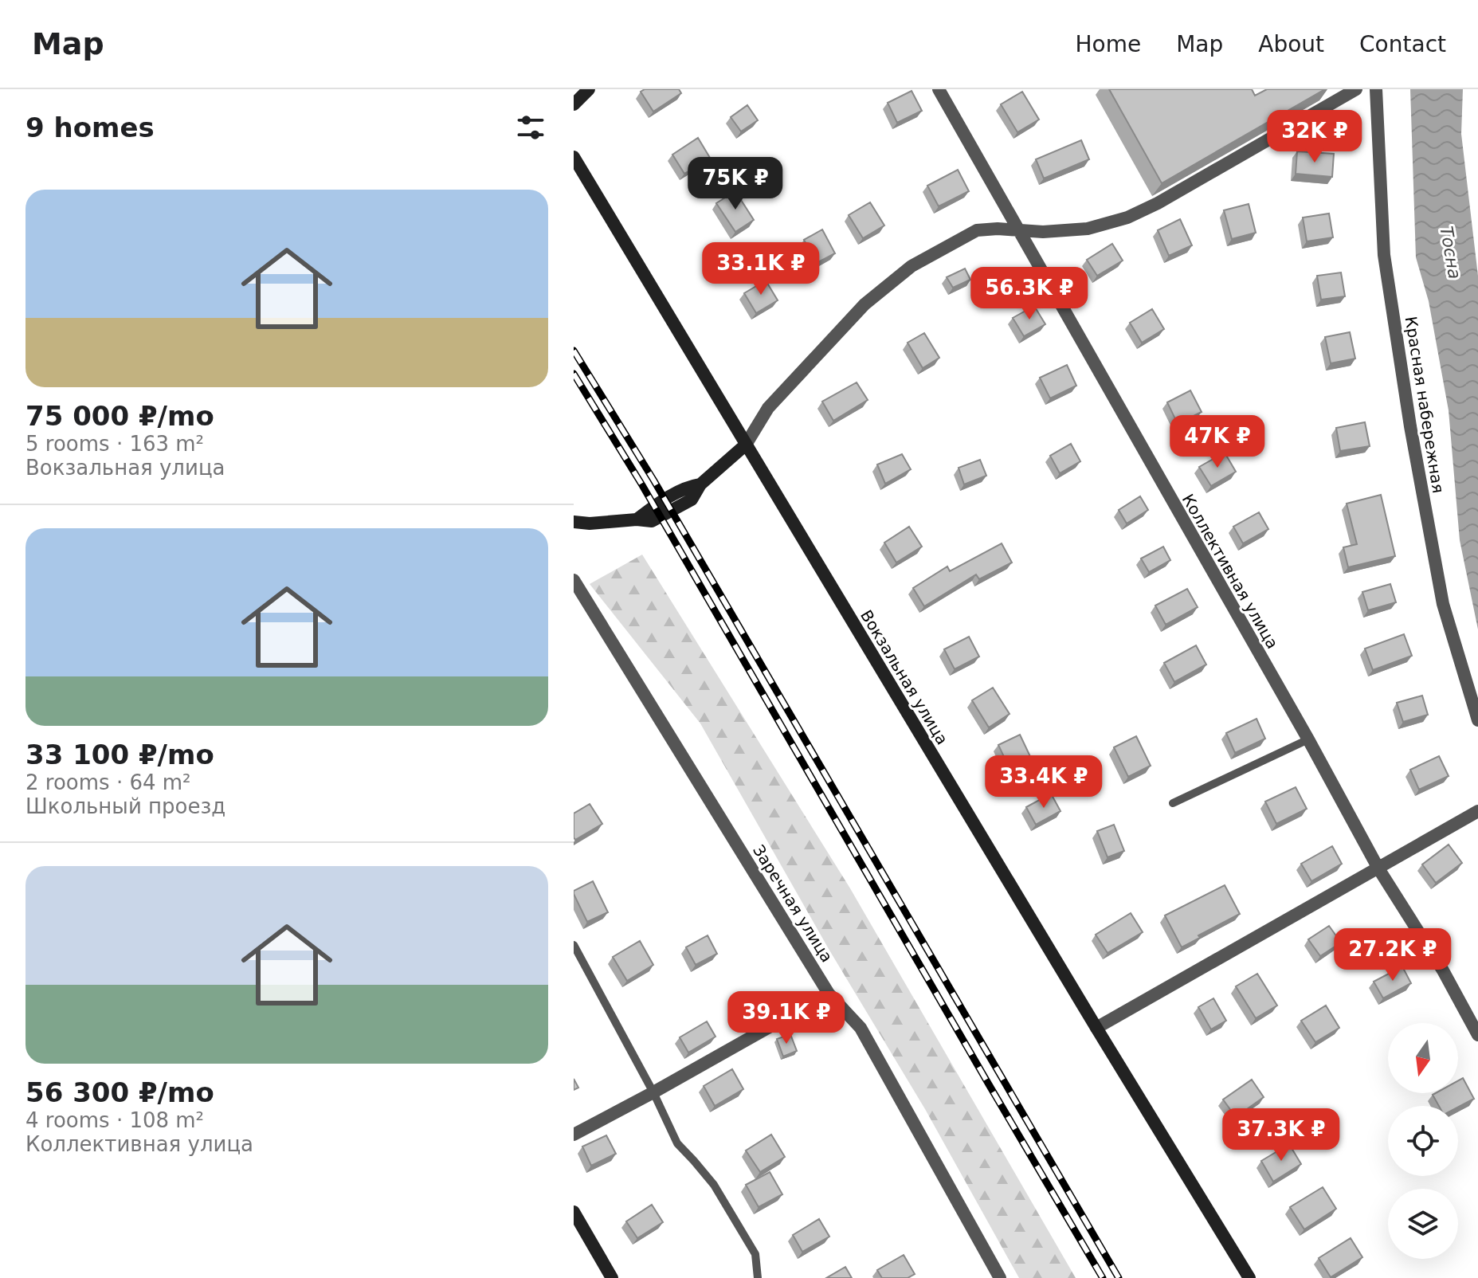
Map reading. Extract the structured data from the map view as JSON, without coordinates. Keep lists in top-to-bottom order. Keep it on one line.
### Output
{"streets":{"street":["Красная набережная","Коллективная улица","Вокзальная улица","Заречная улица"]},"water":["Тосна"],"north":"bottom","page":{"header":"Map","nav":["Home","Map","About","Contact"],"heading":"9 homes","price":["32K ₽","75K ₽","33.1K ₽","56.3K ₽","47K ₽","33.4K ₽","27.2K ₽","39.1K ₽","37.3K ₽"],"list":[{"name":"75 000 ₽/mo","note":"5 rooms · 163 m² · Вокзальная улица"},{"name":"33 100 ₽/mo","note":"2 rooms · 64 m² · Школьный проезд"},{"name":"56 300 ₽/mo","note":"4 rooms · 108 m² · Коллективная улица"}]}}
